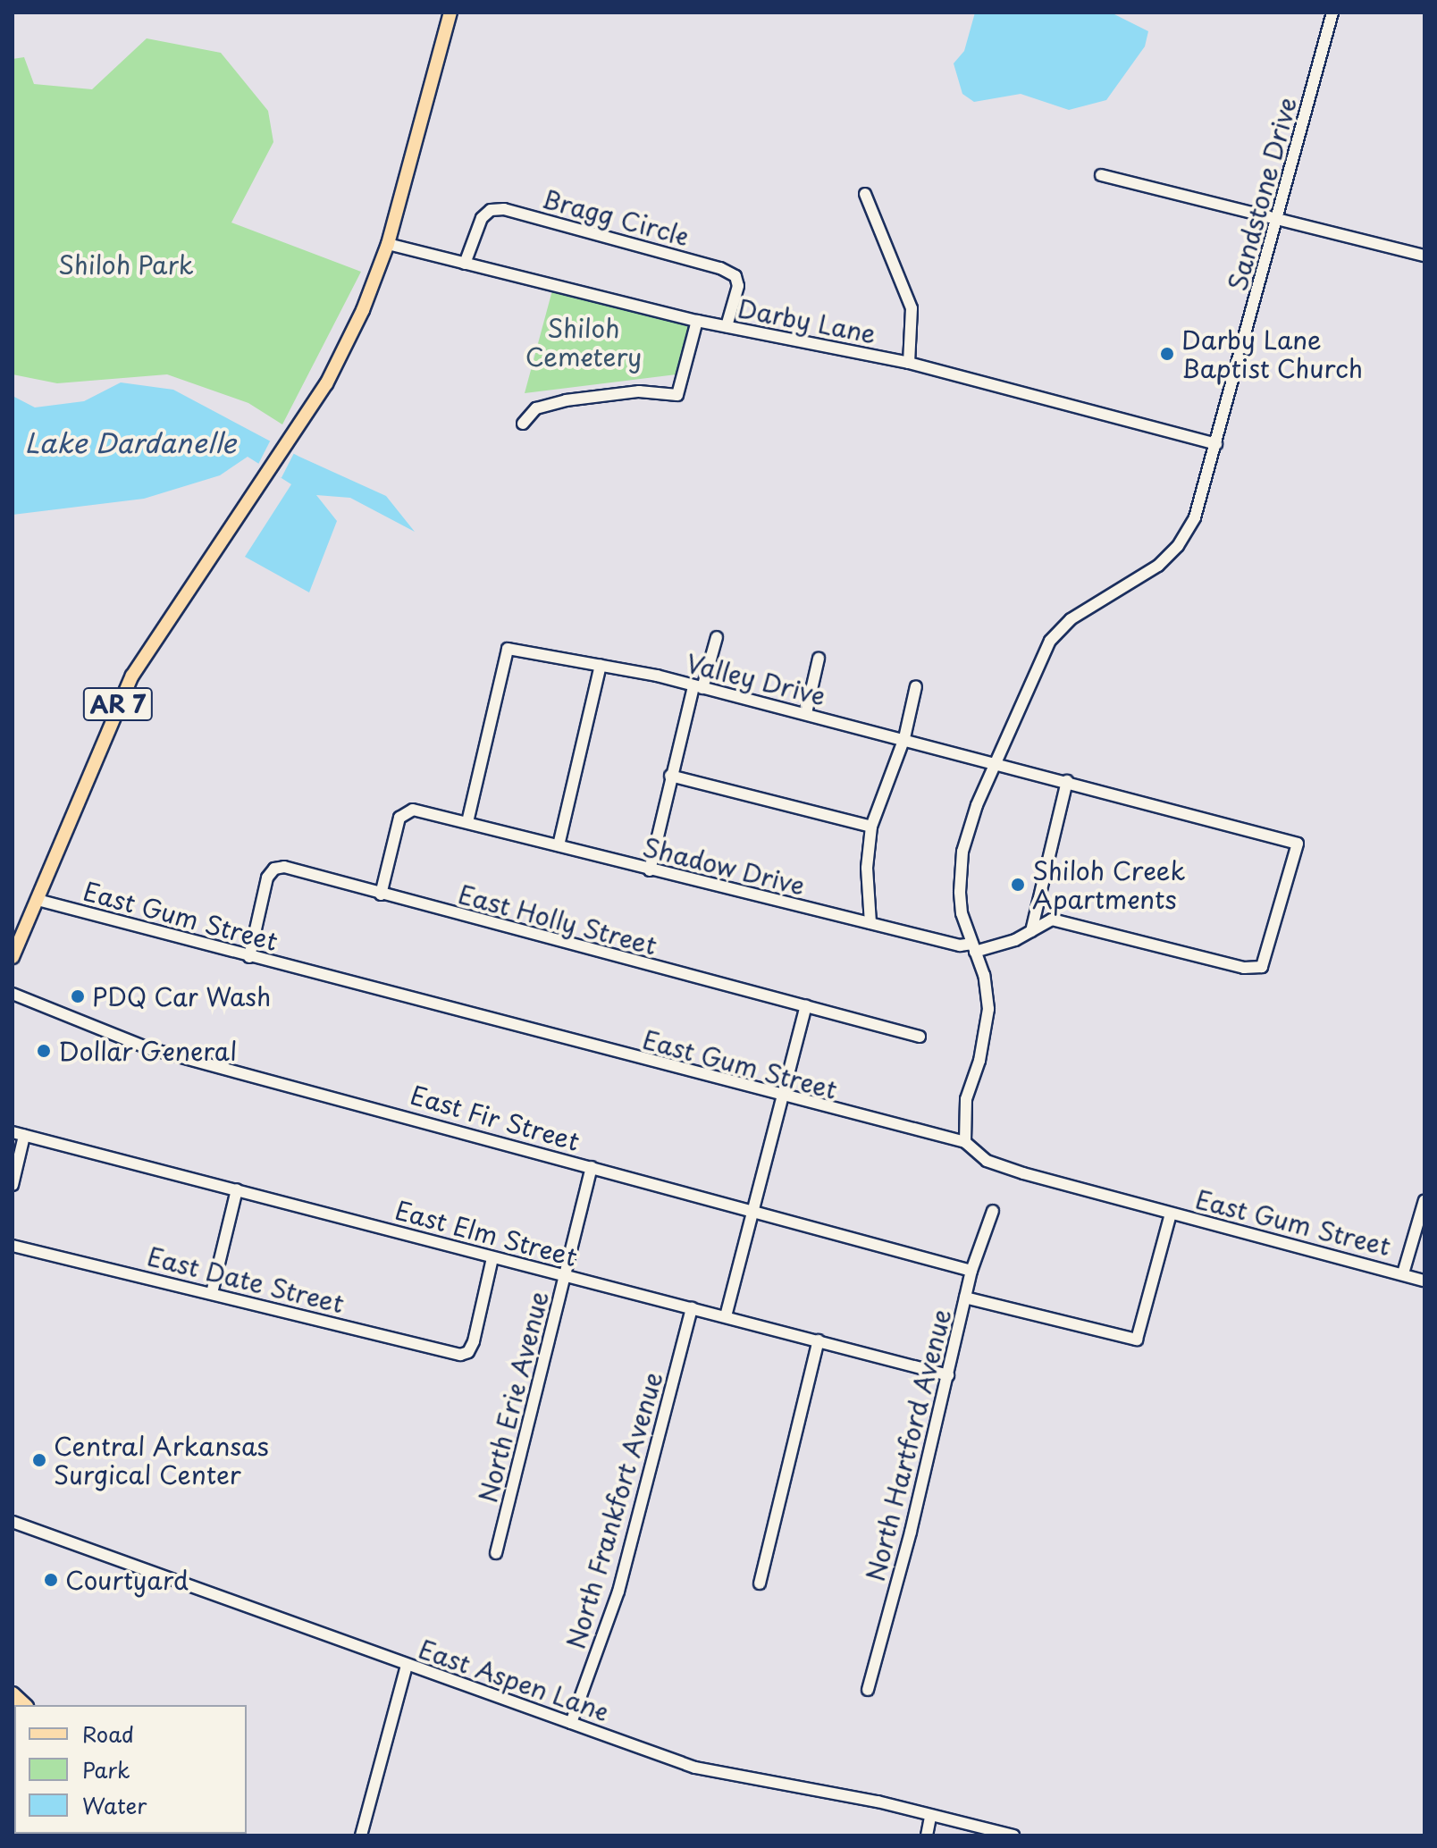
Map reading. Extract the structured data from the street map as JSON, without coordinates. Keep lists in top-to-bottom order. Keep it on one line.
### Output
{"streets":{"main road":["AR 7"],"street":["Sandstone Drive","Bragg Circle","Darby Lane","Valley Drive","Shadow Drive","East Gum Street","East Holly Street","East Fir Street","East Elm Street","East Date Street","North Erie Avenue","North Hartford Avenue","North Frankfort Avenue","East Aspen Lane"]},"crossings":[["Sandstone Drive","Darby Lane"],["Sandstone Drive","Valley Drive"],["Sandstone Drive","Shadow Drive"],["Sandstone Drive","East Gum Street"],["Bragg Circle","Darby Lane"],["Darby Lane","AR 7"],["Valley Drive","Shadow Drive"],["AR 7","East Gum Street"],["Shadow Drive","East Holly Street"],["East Gum Street","East Holly Street"],["East Fir Street","North Erie Avenue"],["East Fir Street","North Hartford Avenue"],["East Elm Street","East Date Street"],["East Elm Street","North Erie Avenue"],["East Elm Street","North Hartford Avenue"],["East Elm Street","North Frankfort Avenue"],["North Frankfort Avenue","East Aspen Lane"]],"water":["Lake Dardanelle"],"parks":["Shiloh Park","Shiloh Cemetery"],"places":["Darby Lane Baptist Church","Shiloh Creek Apartments","PDQ Car Wash","Dollar General","Central Arkansas Surgical Center","Courtyard"],"legend":["Road","Park","Water"]}
